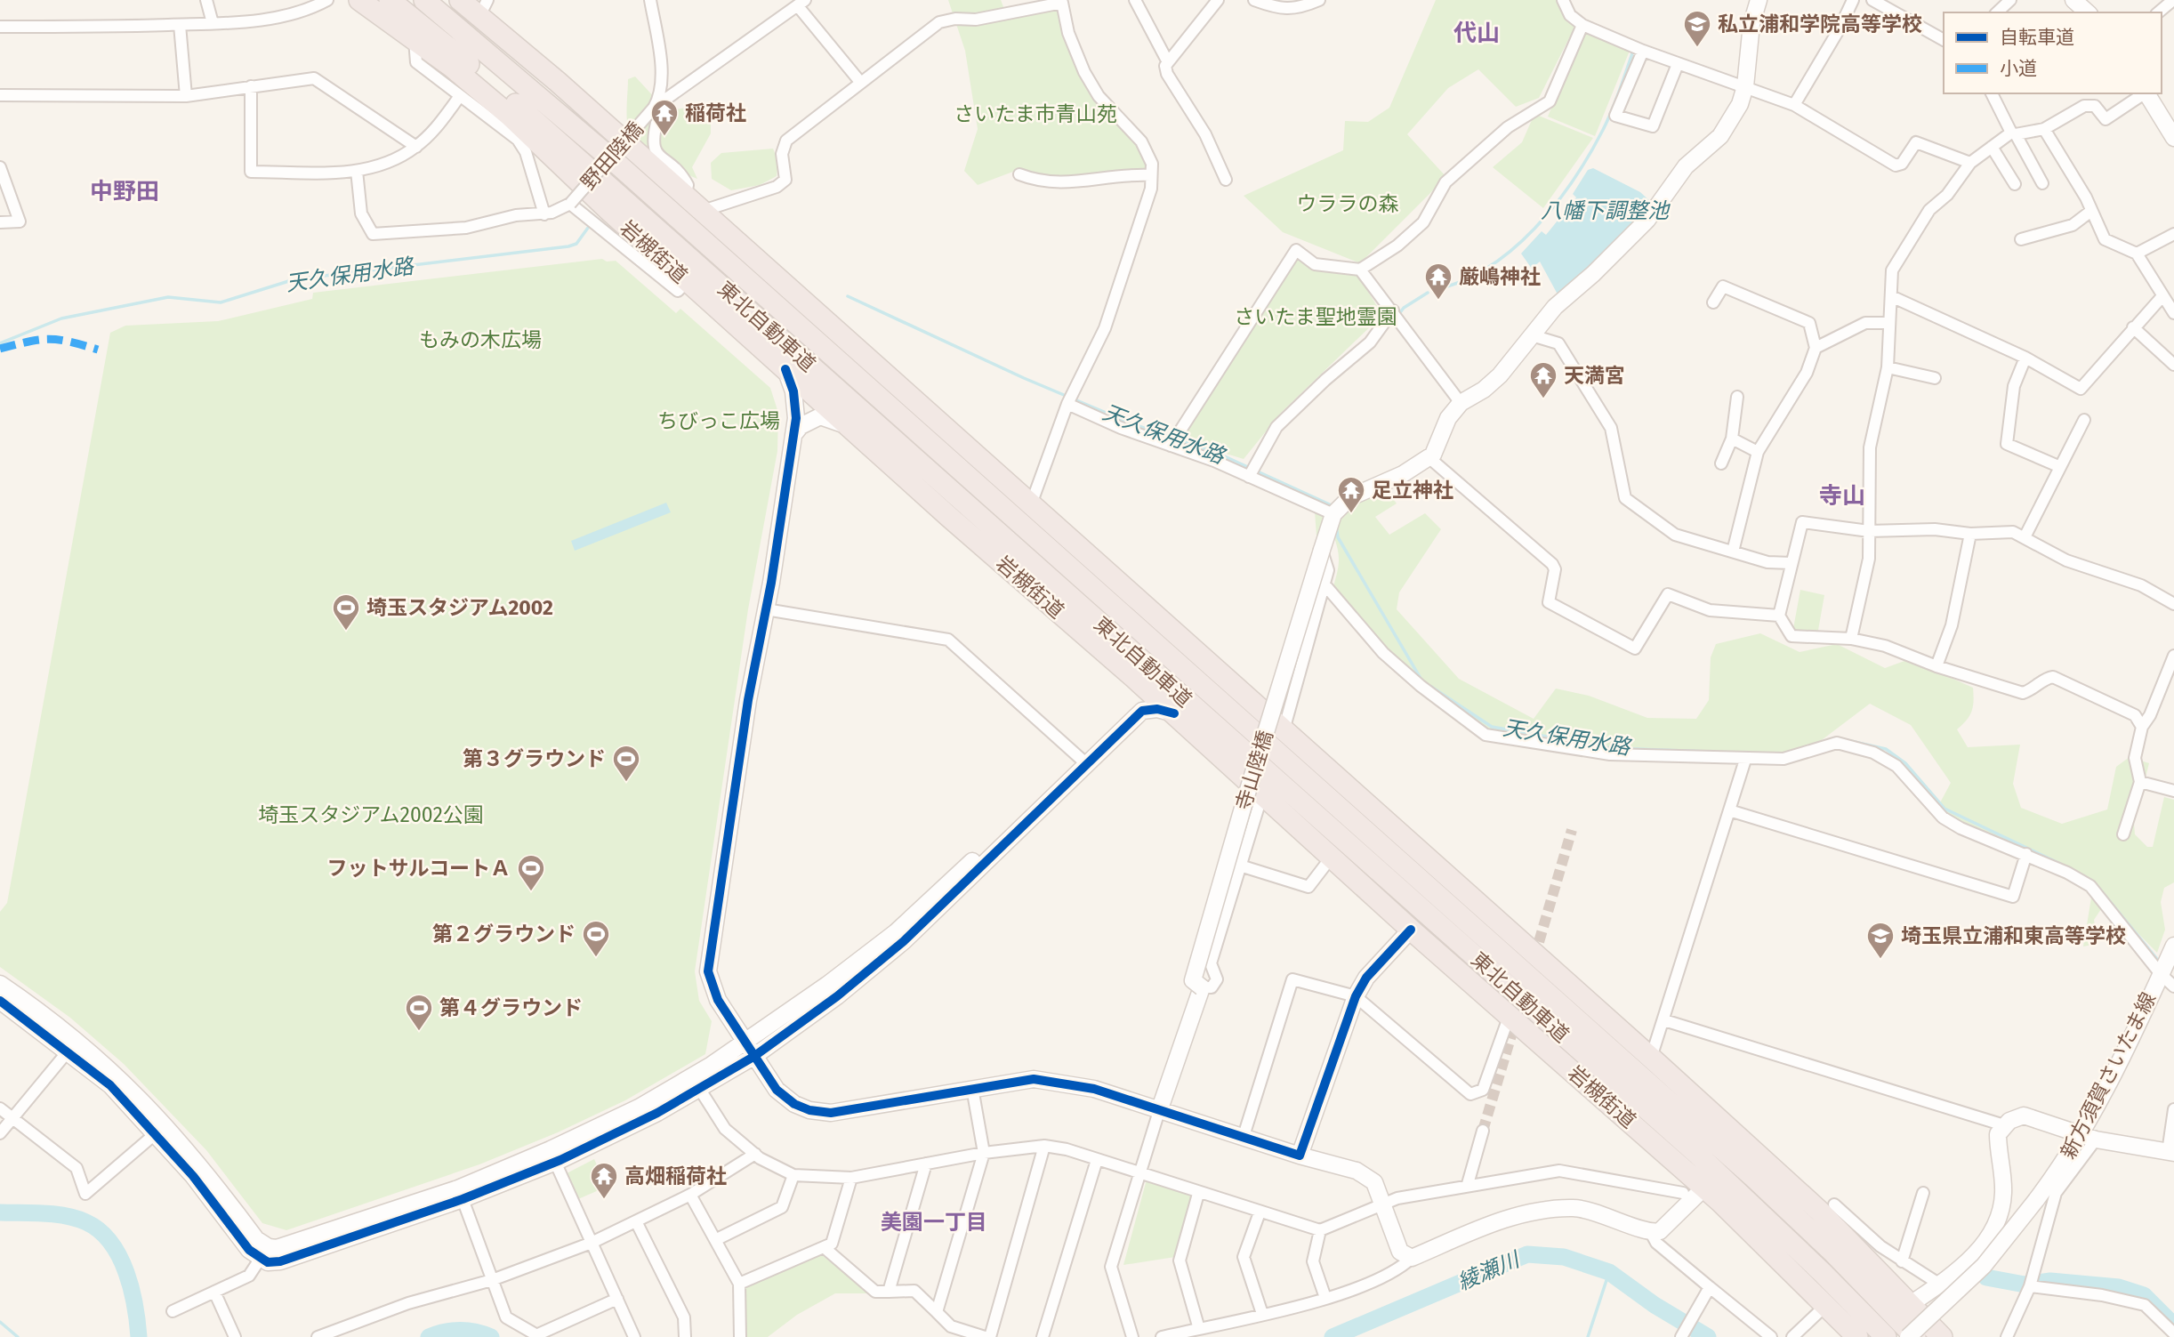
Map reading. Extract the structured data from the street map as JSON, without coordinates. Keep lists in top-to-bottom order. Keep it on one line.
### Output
{"streets":{"highway":["岩槻街道","東北自動車道"],"street":["野田陸橋","寺山陸橋","新方須賀さいたま線"]},"districts":["代山","中野田","寺山","美園一丁目"],"water":["八幡下調整池","天久保用水路","綾瀬川"],"parks":["さいたま市青山苑","ウララの森","さいたま聖地霊園","もみの木広場","ちびっこ広場","埼玉スタジアム2002公園"],"places":{"school or university":["私立浦和学院高等学校","埼玉県立浦和東高等学校"],"temple":["稲荷社","厳嶋神社","天満宮","足立神社","高畑稲荷社"],"sports":["埼玉スタジアム2002","第３グラウンド","フットサルコートＡ","第２グラウンド","第４グラウンド"]},"legend":["自転車道","小道"]}
